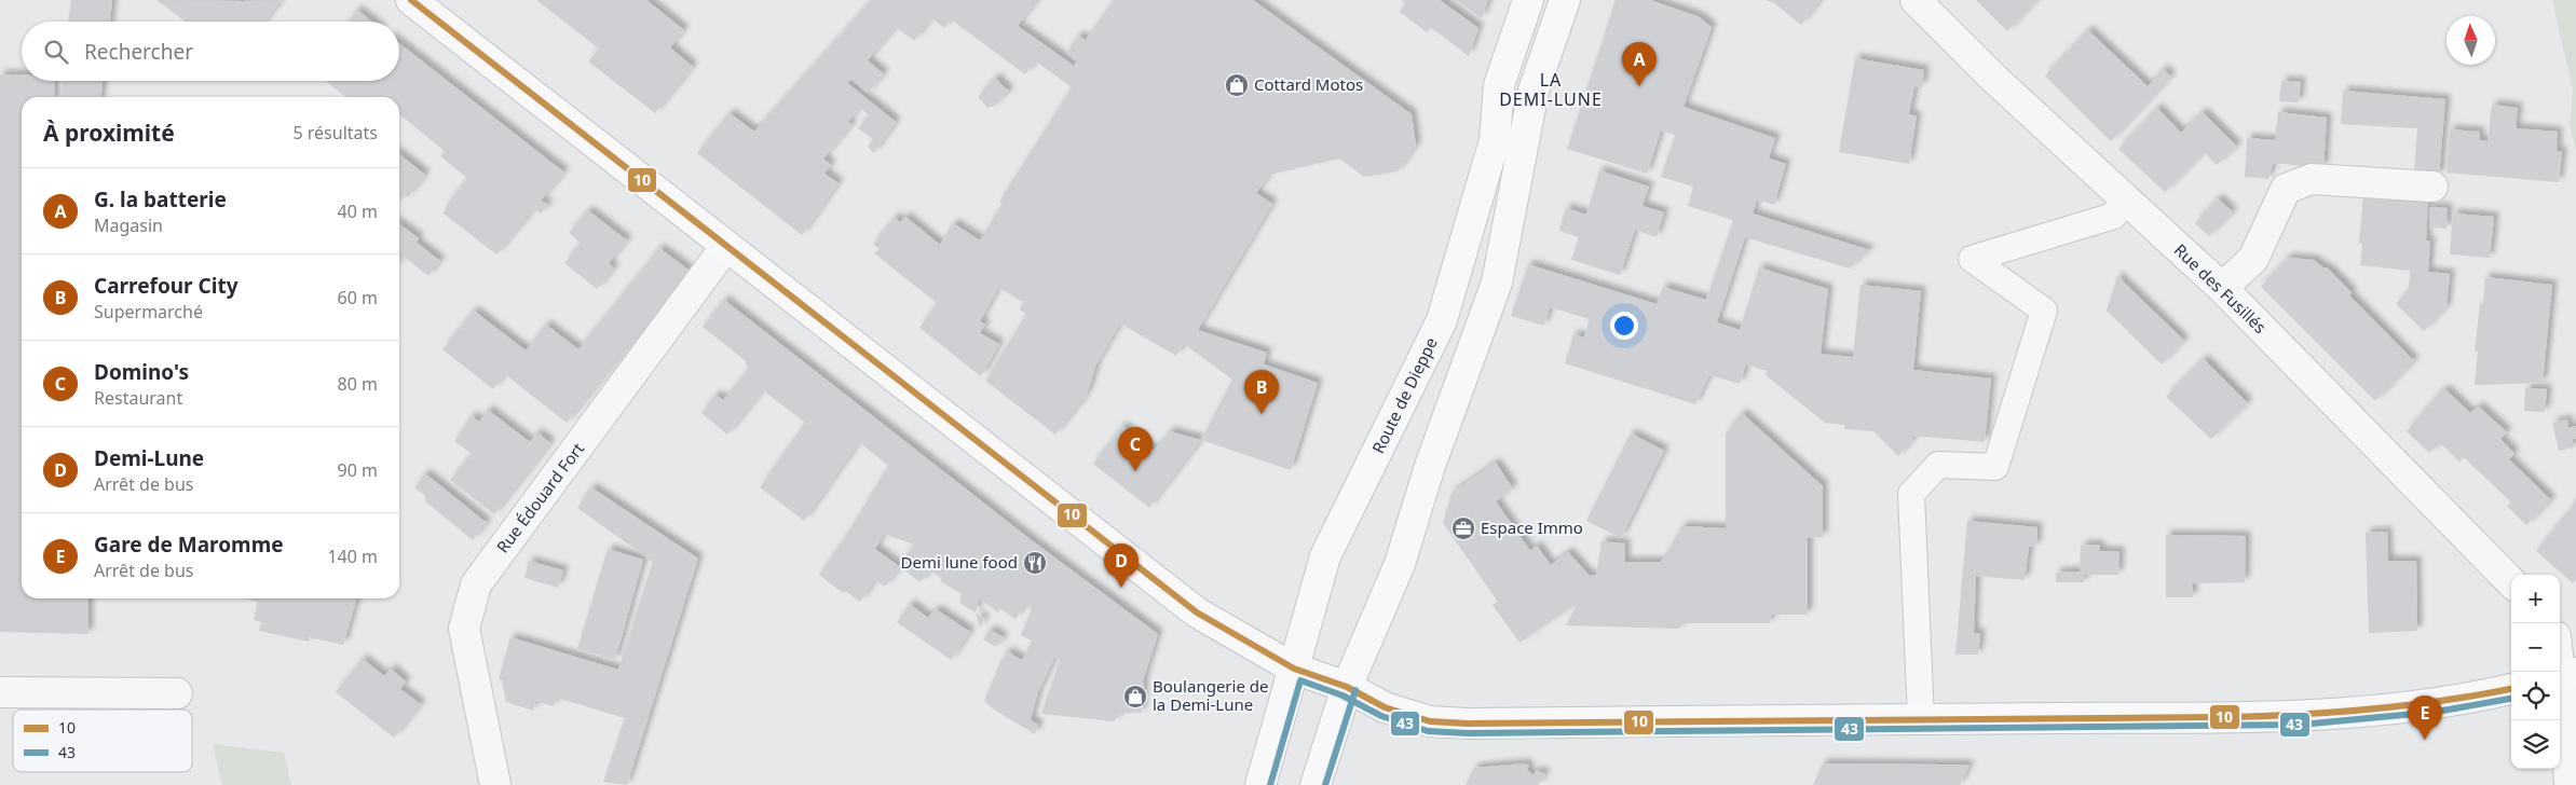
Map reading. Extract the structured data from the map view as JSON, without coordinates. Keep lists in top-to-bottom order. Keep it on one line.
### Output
{"streets":{"main road":["Route de Dieppe"],"street":["Rue des Fusillés","Rue Édouard Fort"]},"districts":["LA DEMI-LUNE"],"places":{"shop":["Cottard Motos","Boulangerie de la Demi-Lune"],"office":["Espace Immo"],"restaurant":["Demi lune food"]},"lines":["transit line 10","transit line 43"],"legend":["10","43"],"north":"top","page":{"search":"Rechercher","pins":["A","B","C","D","E"],"heading":["À proximité","5 résultats"],"list":[{"mark":"A","name":"G. la batterie","note":"Magasin","value":"40 m"},{"mark":"B","name":"Carrefour City","note":"Supermarché","value":"60 m"},{"mark":"C","name":"Domino's","note":"Restaurant","value":"80 m"},{"mark":"D","name":"Demi-Lune","note":"Arrêt de bus","value":"90 m"},{"mark":"E","name":"Gare de Maromme","note":"Arrêt de bus","value":"140 m"}],"map_buttons":["+","−"]}}
